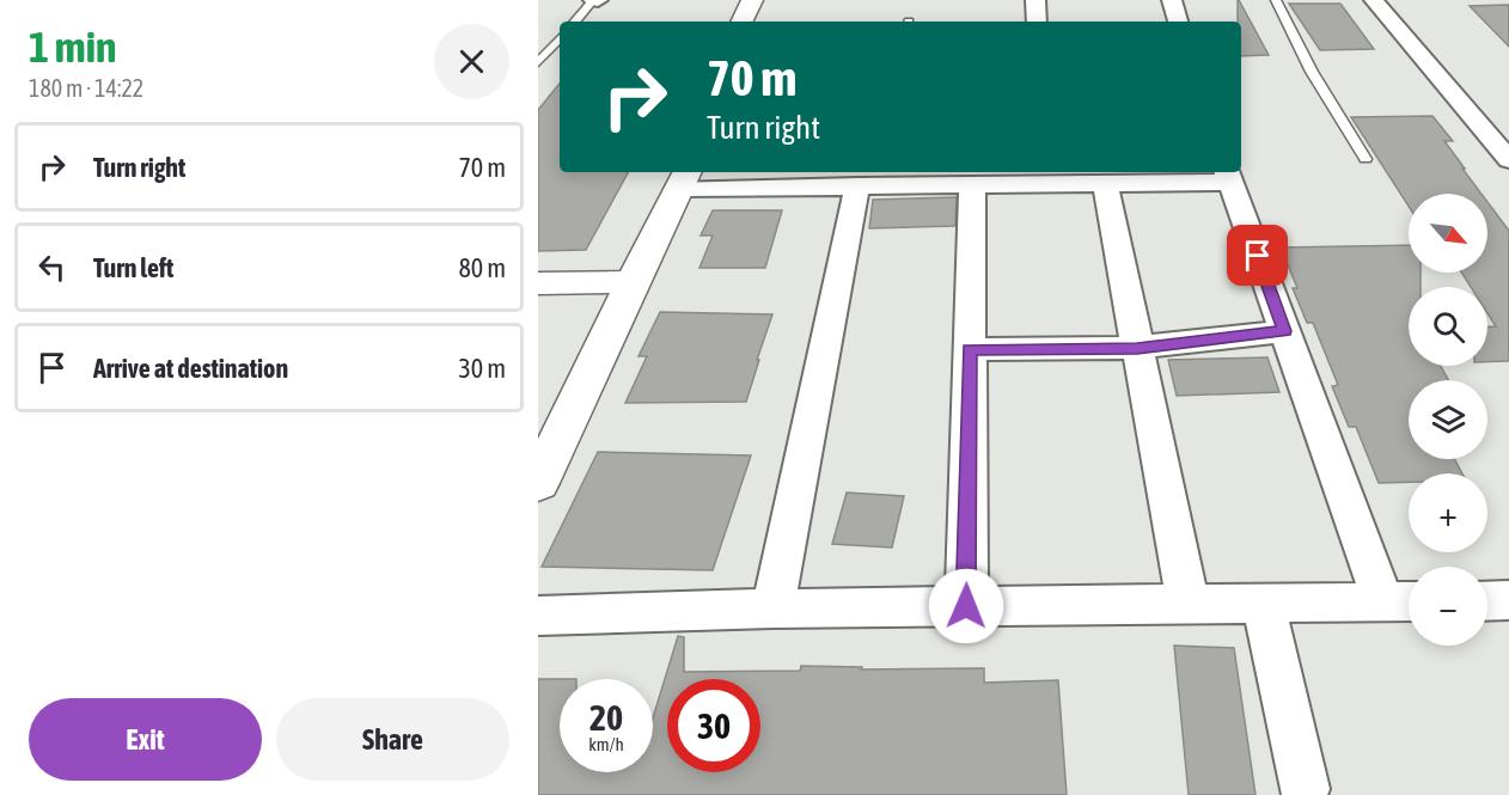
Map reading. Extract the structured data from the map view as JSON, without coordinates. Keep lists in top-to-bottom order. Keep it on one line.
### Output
{"north":"bottom right","page":{"heading":["1 min","180 m · 14:22"],"turn":["70 m","Turn right"],"list":[{"name":"Turn right","value":"70 m"},{"name":"Turn left","value":"80 m"},{"name":"Arrive at destination","value":"30 m"}],"map_buttons":["+","−"],"speed":"20 km/h","limit":"30","buttons":["Exit","Share"]}}
